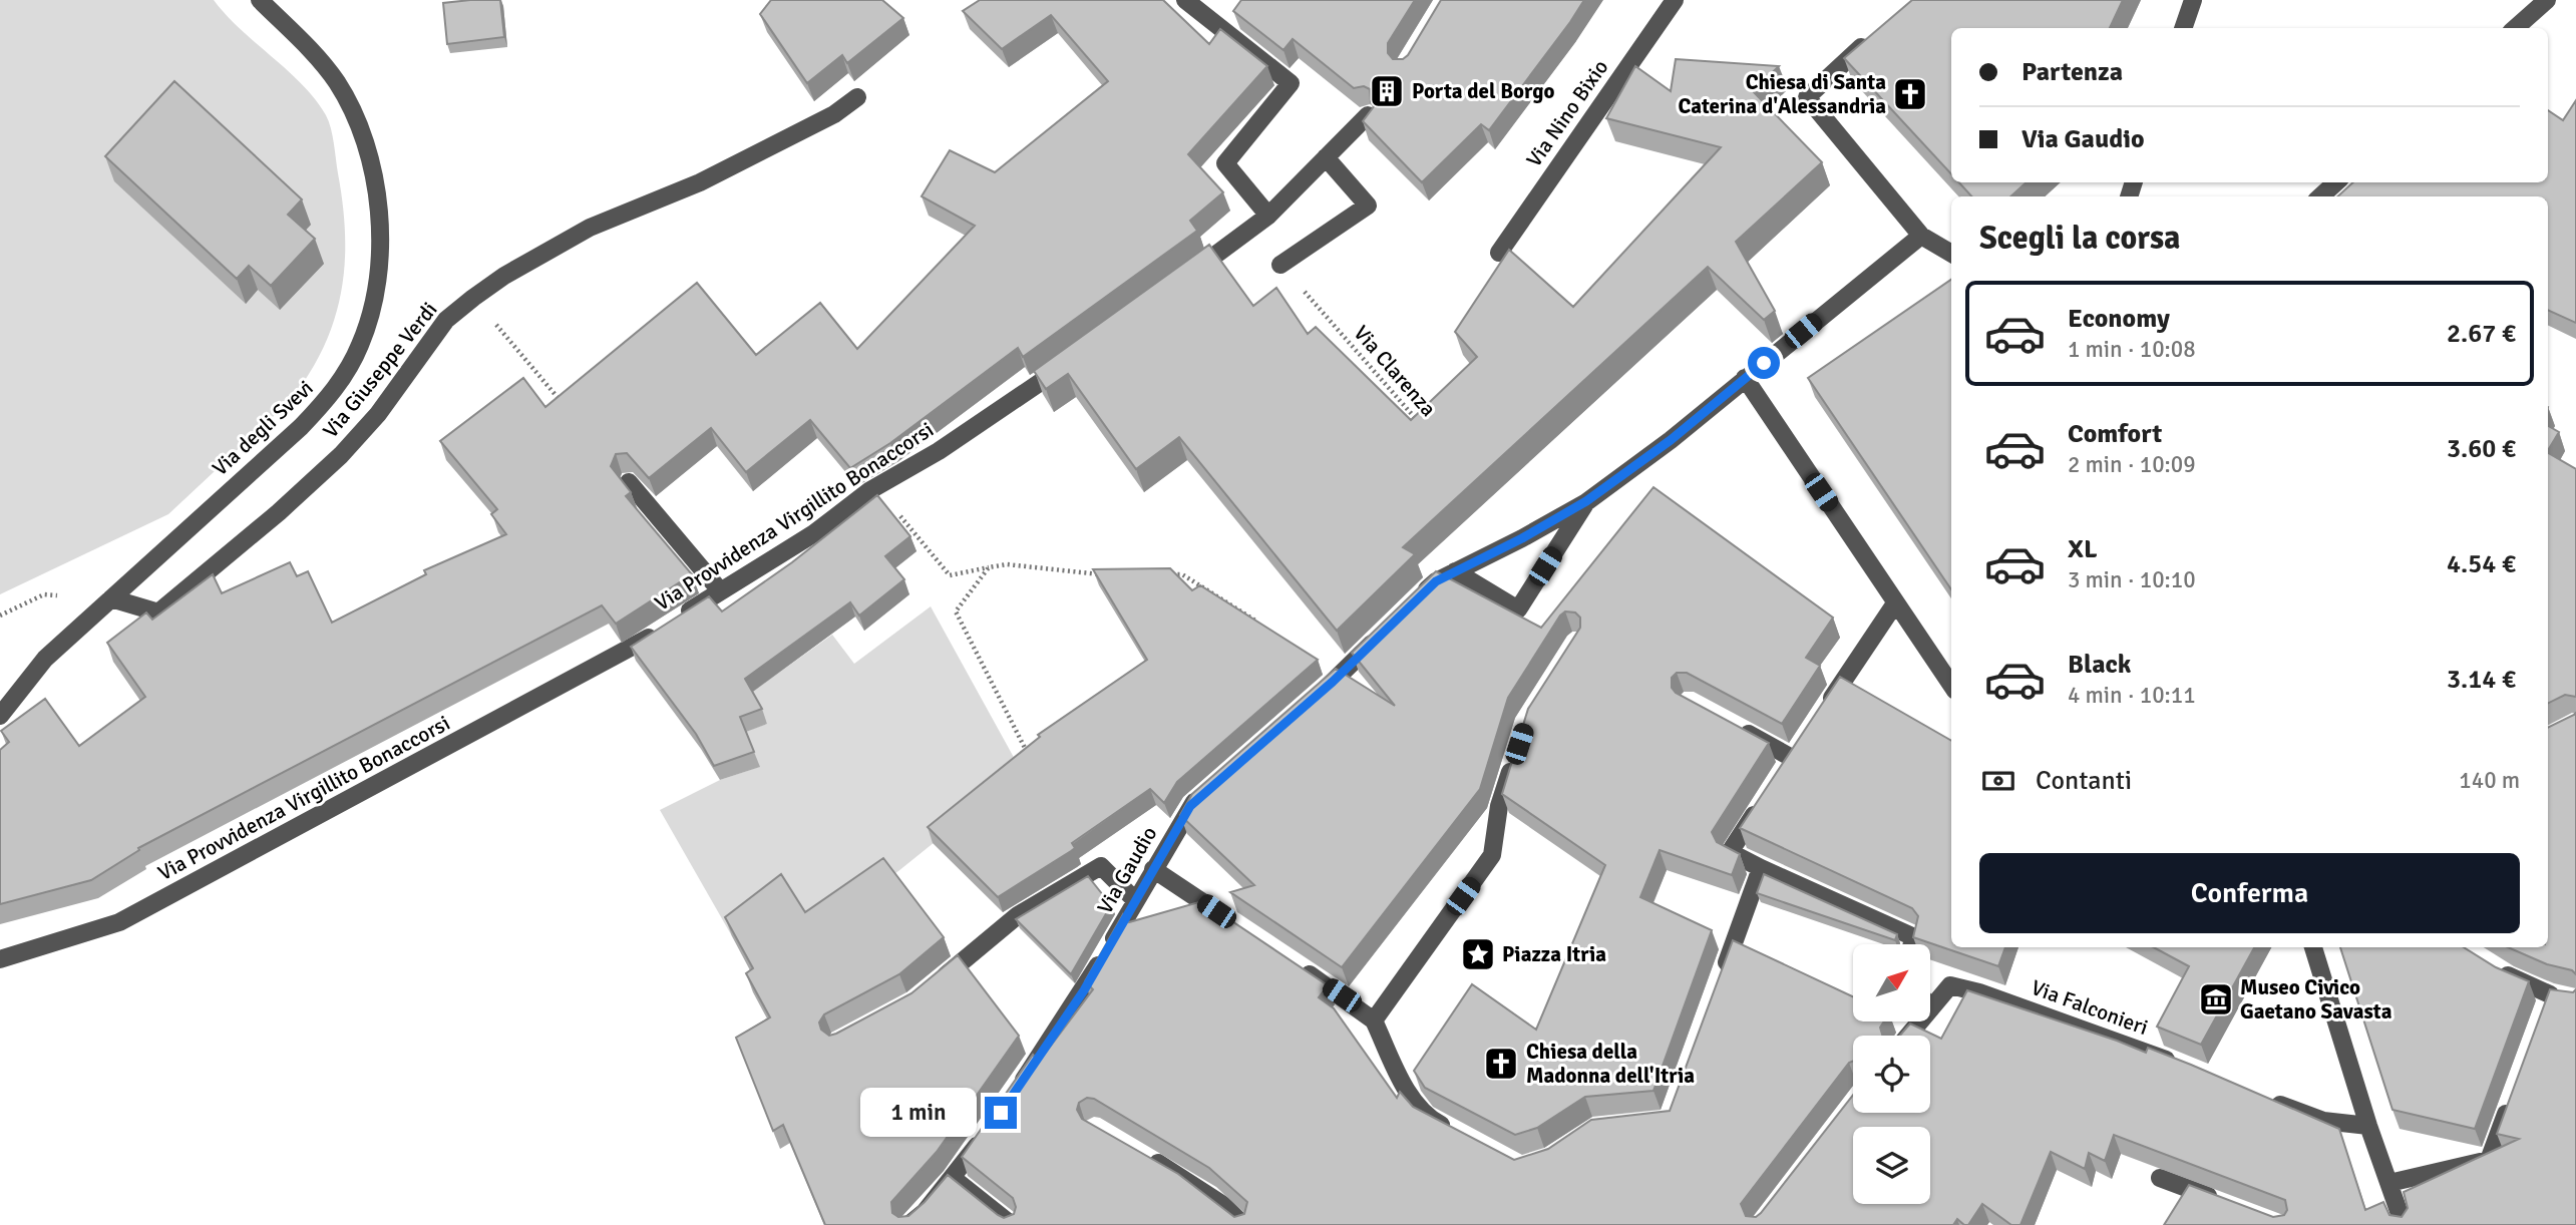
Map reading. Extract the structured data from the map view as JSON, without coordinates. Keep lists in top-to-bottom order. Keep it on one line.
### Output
{"streets":{"street":["Via Nino Bixio","Via Giuseppe Verdi","Via degli Svevi","Via Provvidenza Virgillito Bonaccorsi","Via Gaudio","Via Falconieri"],"path":["Via Clarenza"]},"crossings":[["Via Giuseppe Verdi","Via degli Svevi"]],"places":{"building":["Porta del Borgo"],"church":["Chiesa di Santa Caterina d'Alessandria","Chiesa della Madonna dell'Itria"],"place":["Piazza Itria"],"museum":["Museo Civico Gaetano Savasta"]},"north":"top right","page":{"banner":["Partenza","Via Gaudio"],"heading":"Scegli la corsa","list":[{"name":"Economy","note":"1 min · 10:08","value":"2.67 €"},{"name":"Comfort","note":"2 min · 10:09","value":"3.60 €"},{"name":"XL","note":"3 min · 10:10","value":"4.54 €"},{"name":"Black","note":"4 min · 10:11","value":"3.14 €"}],"pay":["Contanti","140 m"],"buttons":"Conferma","bubble":"1 min"}}
